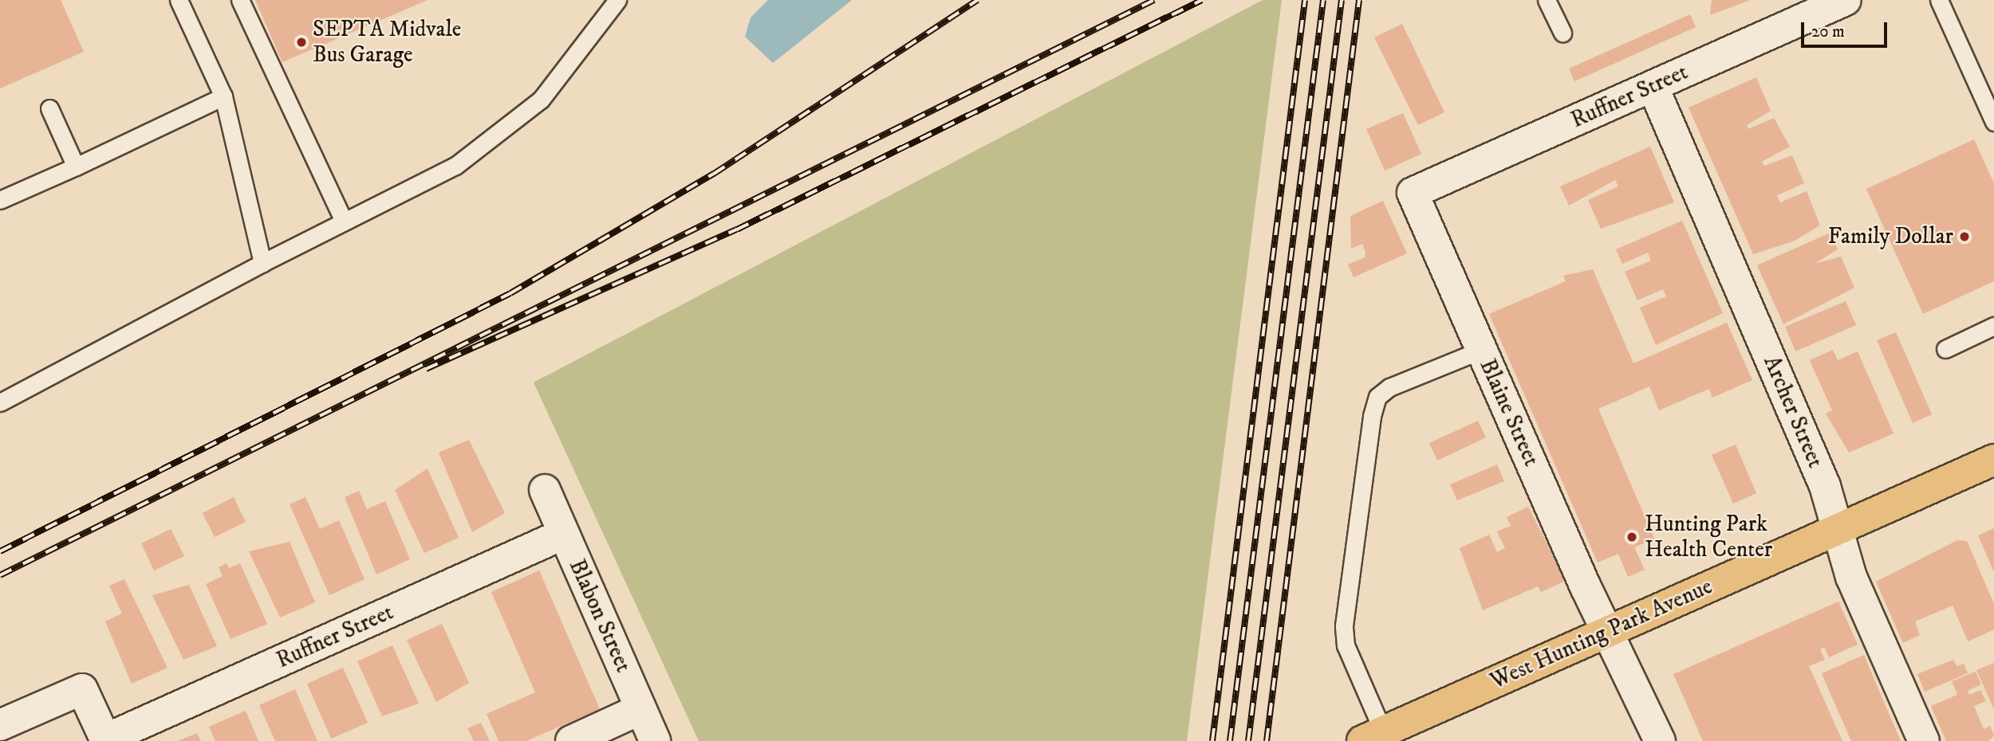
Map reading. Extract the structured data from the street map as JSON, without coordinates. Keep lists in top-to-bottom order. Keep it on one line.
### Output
{"streets":{"main road":["West Hunting Park Avenue"],"street":["Ruffner Street","Archer Street","Blaine Street","Blabon Street"]},"crossings":[["Ruffner Street","Archer Street"],["Ruffner Street","Blaine Street"],["Ruffner Street","Blabon Street"],["Archer Street","West Hunting Park Avenue"],["Blaine Street","West Hunting Park Avenue"]],"places":["SEPTA Midvale Bus Garage","Family Dollar","Hunting Park Health Center"],"scale_bar":"20 m"}
